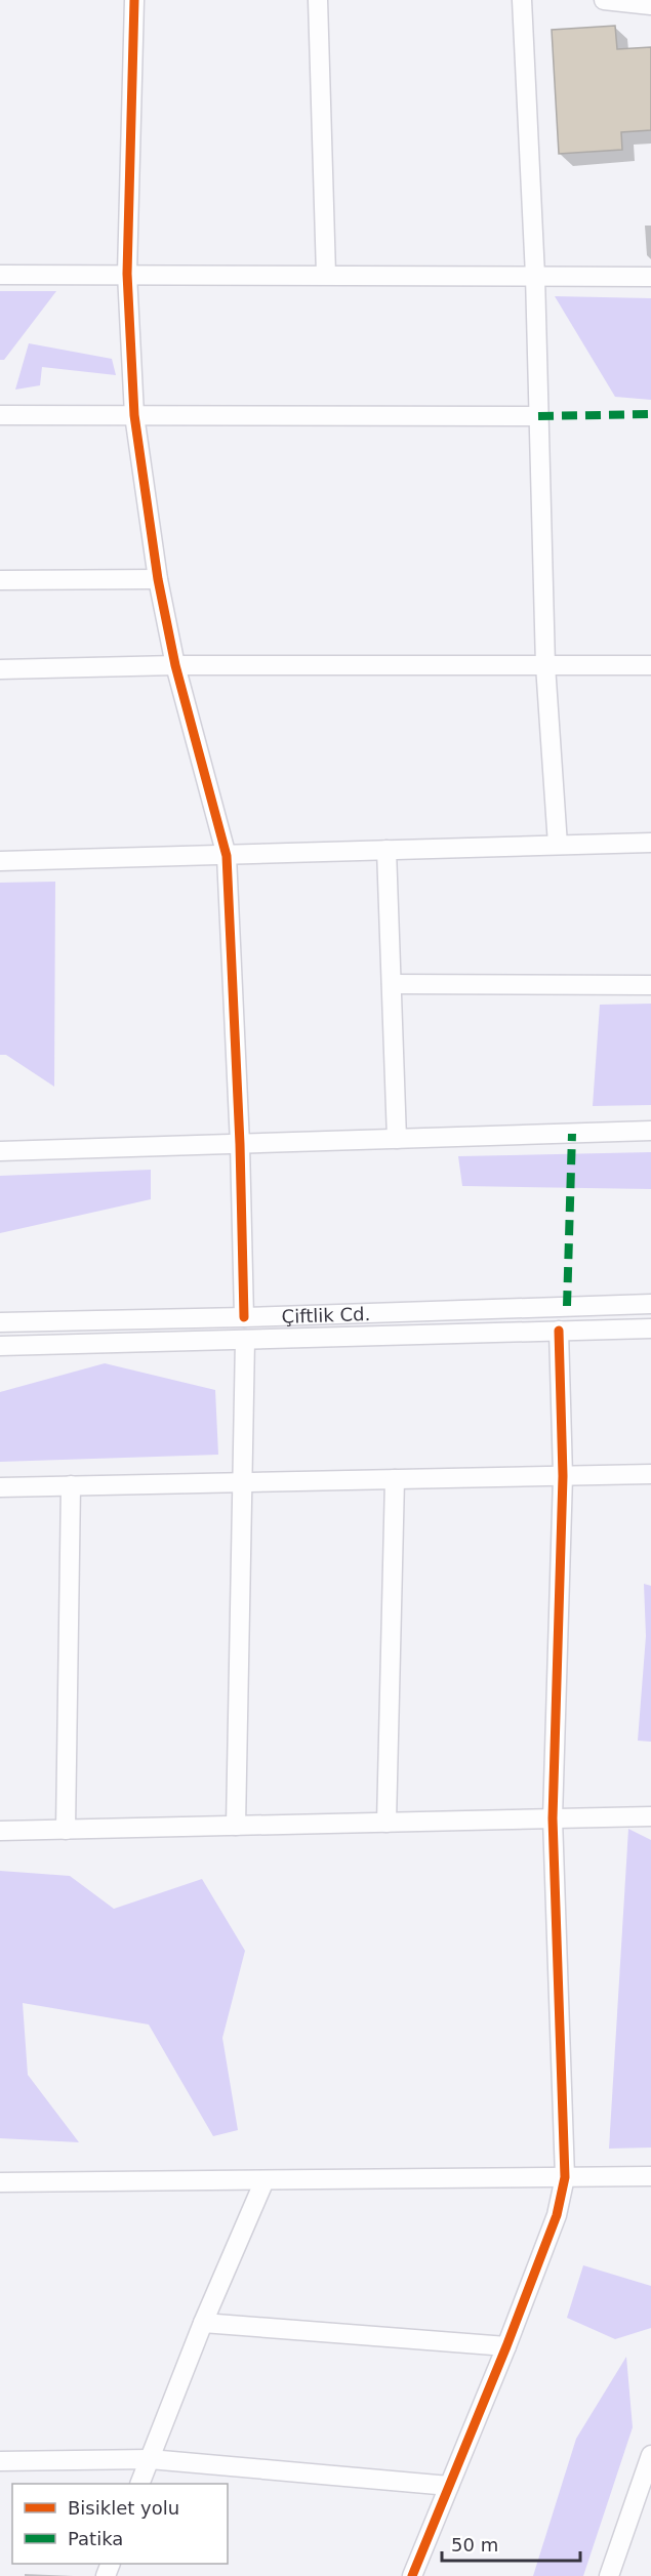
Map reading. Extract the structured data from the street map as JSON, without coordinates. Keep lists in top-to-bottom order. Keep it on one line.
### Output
{"streets":{"street":["Çiftlik Cd."]},"legend":["Bisiklet yolu","Patika"],"scale_bar":"50 m"}
